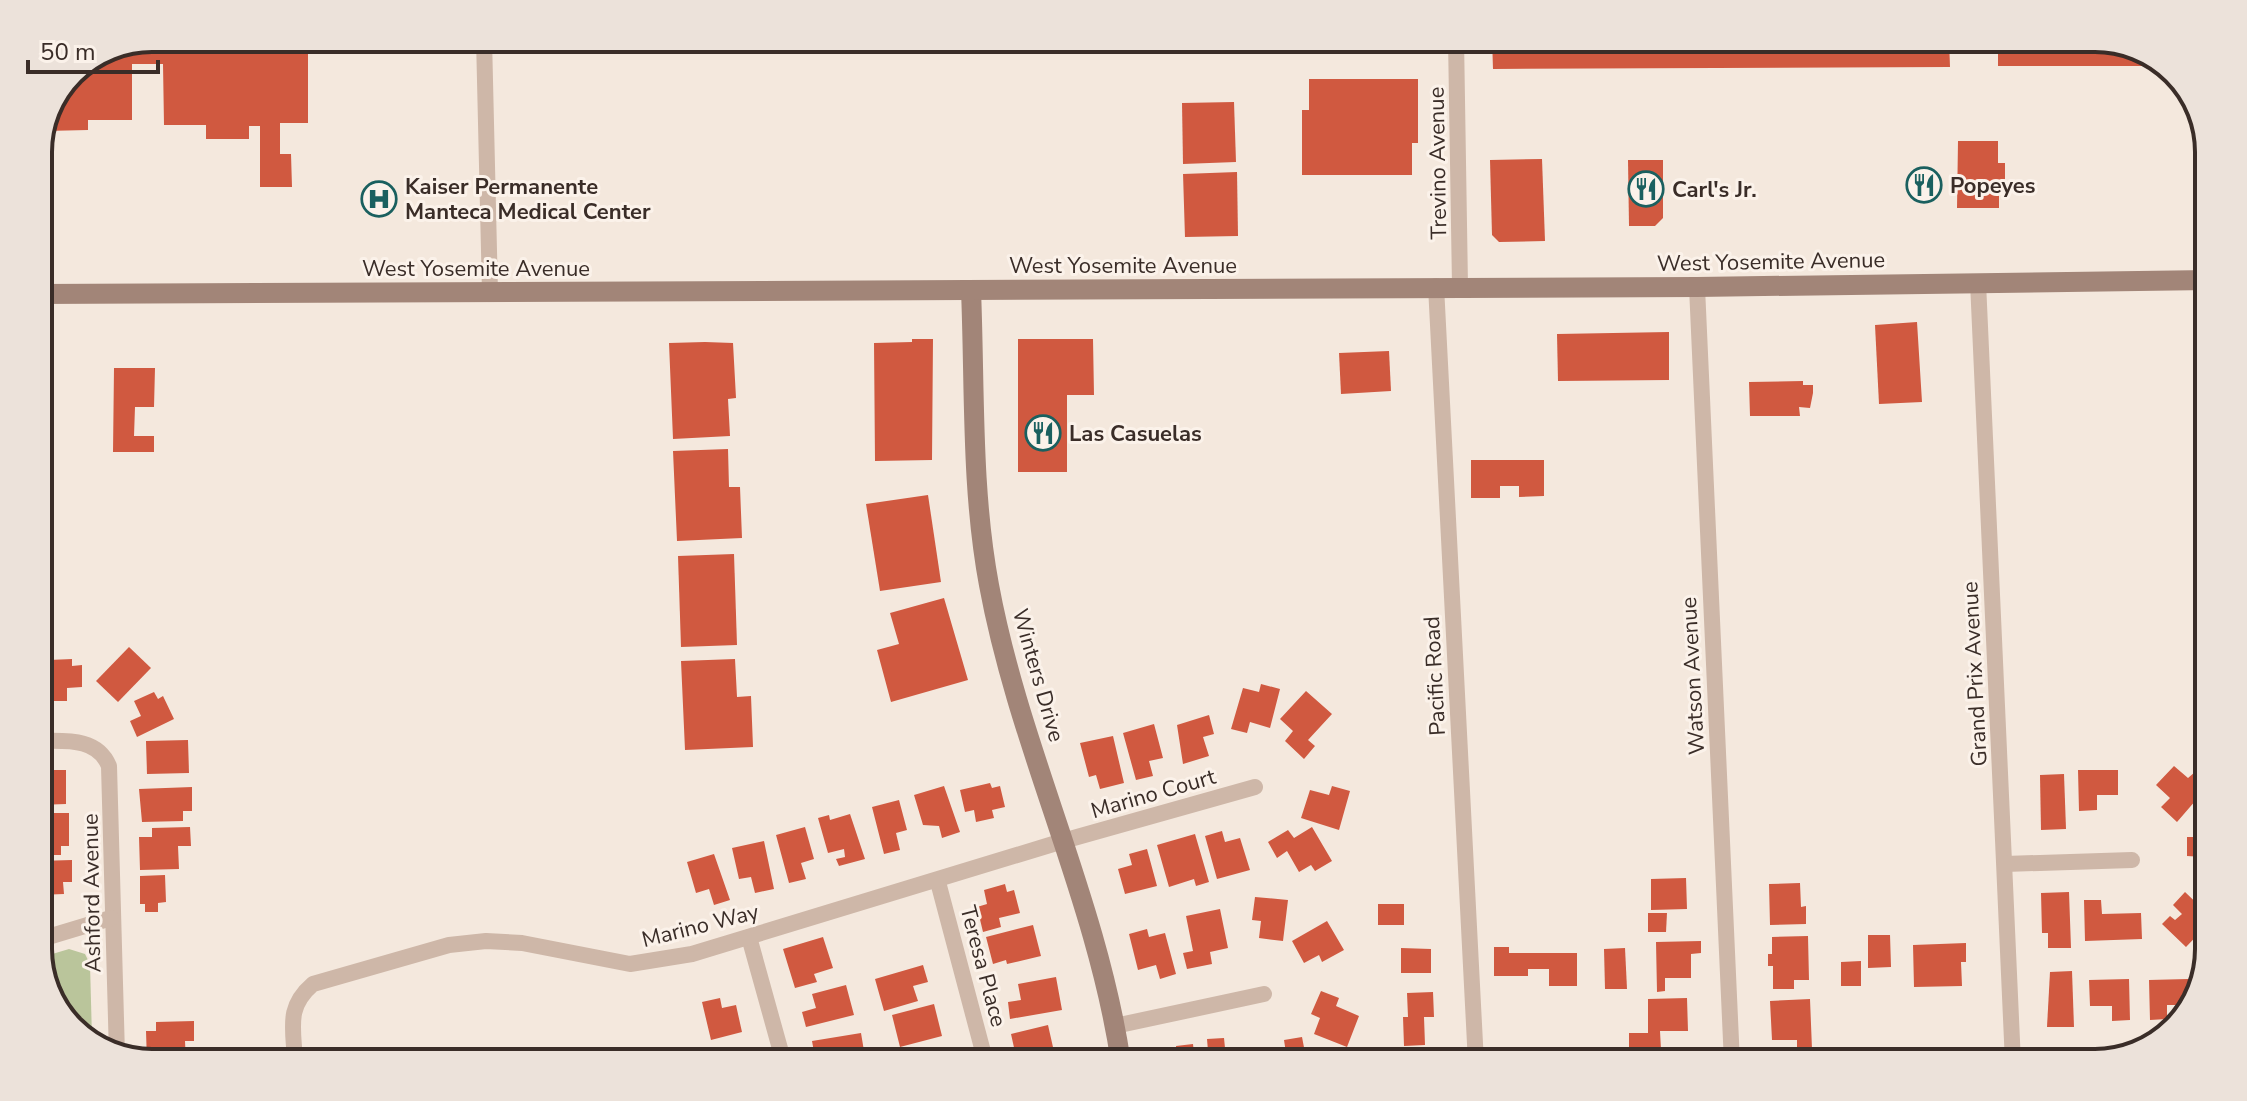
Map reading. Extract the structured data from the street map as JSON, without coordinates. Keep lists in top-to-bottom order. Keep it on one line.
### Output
{"streets":{"main road":["West Yosemite Avenue","Winters Drive"],"street":["Trevino Avenue","Grand Prix Avenue","Pacific Road","Watson Avenue","Marino Court","Ashford Avenue","Marino Way","Teresa Place"]},"crossings":[["Trevino Avenue","West Yosemite Avenue"],["West Yosemite Avenue","Grand Prix Avenue"],["West Yosemite Avenue","Winters Drive"],["West Yosemite Avenue","Pacific Road"],["West Yosemite Avenue","Watson Avenue"],["Winters Drive","Marino Court"],["Winters Drive","Marino Way"],["Marino Court","Marino Way"],["Marino Way","Teresa Place"]],"places":{"restaurant":["Popeyes","Carl's Jr.","Las Casuelas"],"hospital":["Kaiser Permanente Manteca Medical Center"]},"scale_bar":"50 m"}
